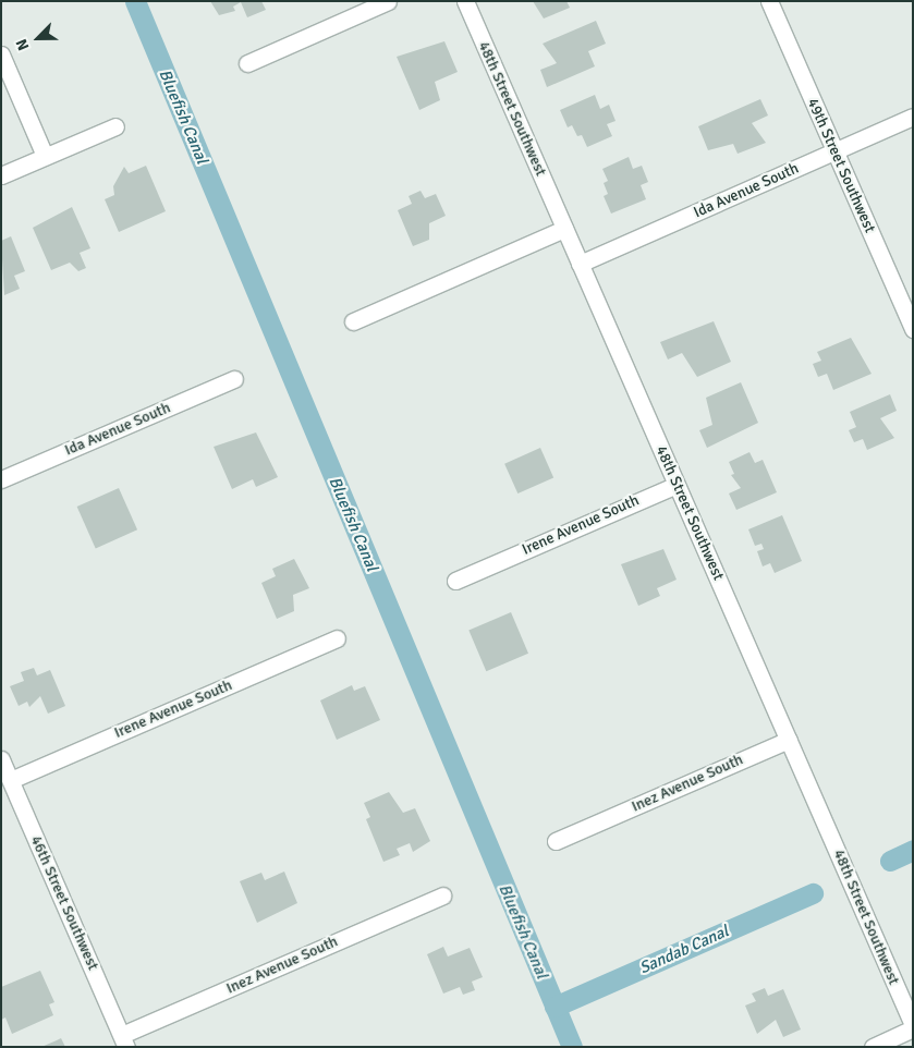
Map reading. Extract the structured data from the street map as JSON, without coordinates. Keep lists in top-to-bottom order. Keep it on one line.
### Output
{"streets":{"street":["48th Street Southwest","49th Street Southwest","Ida Avenue South","Irene Avenue South","Inez Avenue South","46th Street Southwest"]},"crossings":[["48th Street Southwest","Ida Avenue South"],["48th Street Southwest","Irene Avenue South"],["48th Street Southwest","Inez Avenue South"],["49th Street Southwest","Ida Avenue South"],["Irene Avenue South","46th Street Southwest"],["Inez Avenue South","46th Street Southwest"]],"water":["Bluefish Canal","Sandab Canal"],"north":"bottom left"}
